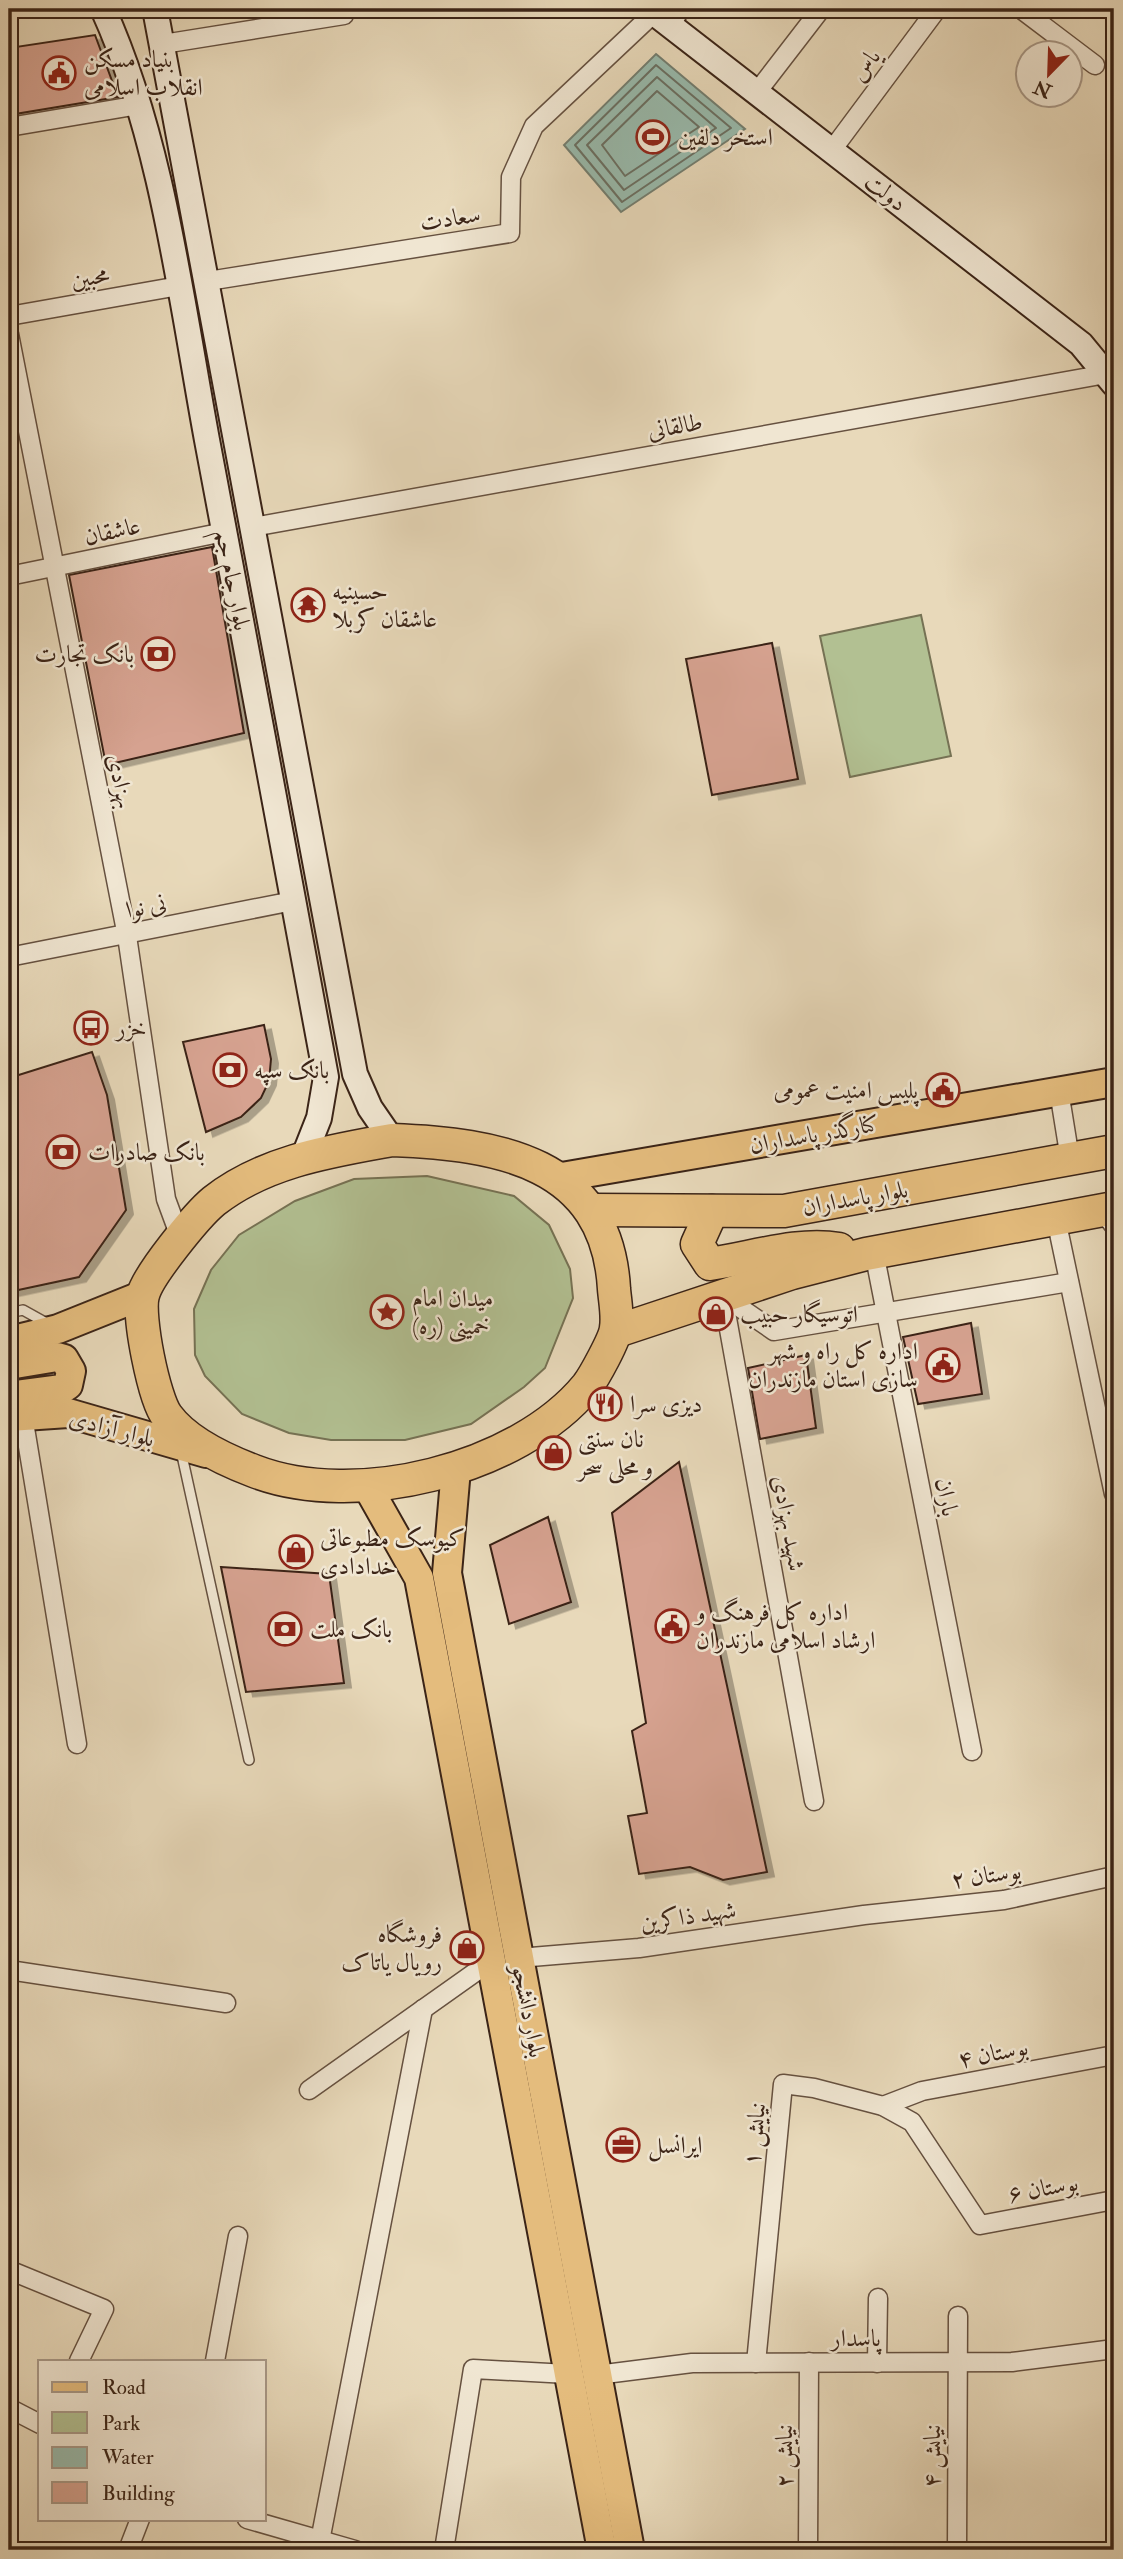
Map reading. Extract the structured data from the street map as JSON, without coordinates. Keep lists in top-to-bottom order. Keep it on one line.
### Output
{"streets":{"highway":["بلوار پاسداران"],"main road":["دولت","بلوار جام جم","کنارگذر پاسداران","بلوار آزادی","بلوار دانشجو"],"street":["یاس","سعادت","محبین","طالقانی","عاشقان","بهزادی","نی نوا","باران","شهید بهزادی","بوستان ۲","شهید ذاکرین","بوستان ۴","نیایش ۱","بوستان ۶","پاسدار","نیایش ۲","نیایش ۴"]},"crossings":[["یاس","دولت"],["دولت","سعادت"],["دولت","طالقانی"],["سعادت","بلوار جام جم"],["محبین","بلوار جام جم"],["طالقانی","بلوار جام جم"],["عاشقان","بلوار جام جم"],["عاشقان","بهزادی"],["بلوار جام جم","نی نوا"],["بهزادی","نی نوا"],["بوستان ۲","شهید ذاکرین"],["شهید ذاکرین","بلوار دانشجو"],["بلوار دانشجو","پاسدار"],["بوستان ۴","نیایش ۱"],["نیایش ۱","بوستان ۶"],["نیایش ۱","پاسدار"],["پاسدار","نیایش ۲"],["پاسدار","نیایش ۴"]],"places":{"public building":["بنیاد مسکن انقلاب اسلامی","پلیس امنیت عمومی","اداره کل راه و شهر سازی استان مازندران","اداره کل فرهنگ و ارشاد اسلامی مازندران"],"sports":["استخر دلفین"],"temple":["حسینیه عاشقان کربلا"],"bank":["بانک تجارت","بانک سپه","بانک صادرات","بانک ملت"],"bus stop":["خزر"],"place":["میدان امام خمینی (ره)"],"shop":["اتوسیگار حبیب","نان سنتی و محلی سحر","کیوسک مطبوعاتی خدادادی","فروشگاه رویال یاتاک"],"restaurant":["دیزی سرا"],"office":["ایرانسل"]},"legend":["Road","Park","Water","Building"],"north":"bottom left"}
